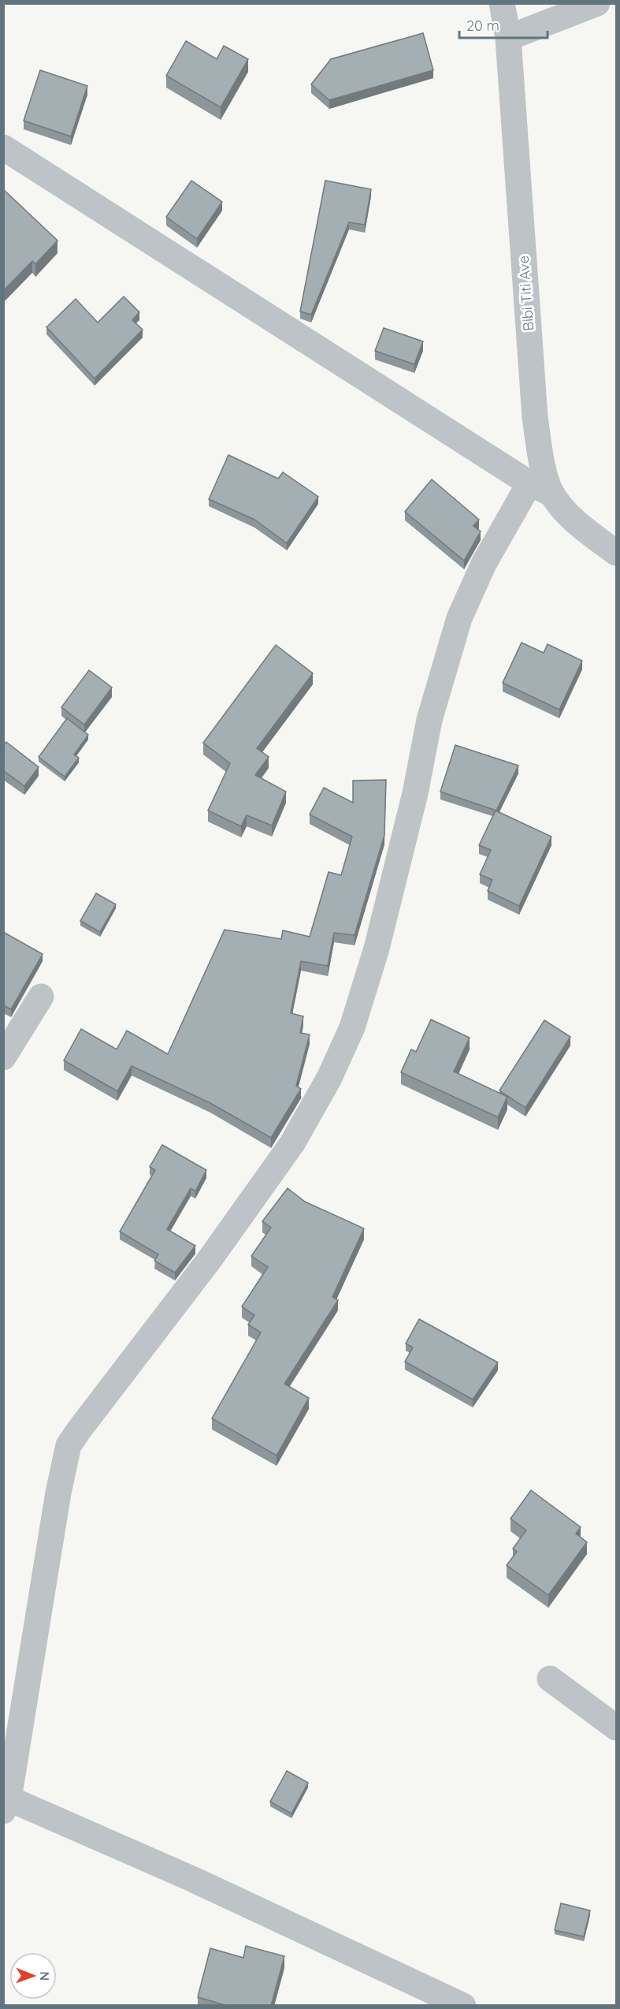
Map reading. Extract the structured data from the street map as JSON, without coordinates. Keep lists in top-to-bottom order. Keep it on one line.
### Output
{"streets":{"street":["Bibi Titi Ave"]},"scale_bar":"20 m","north":"right"}
